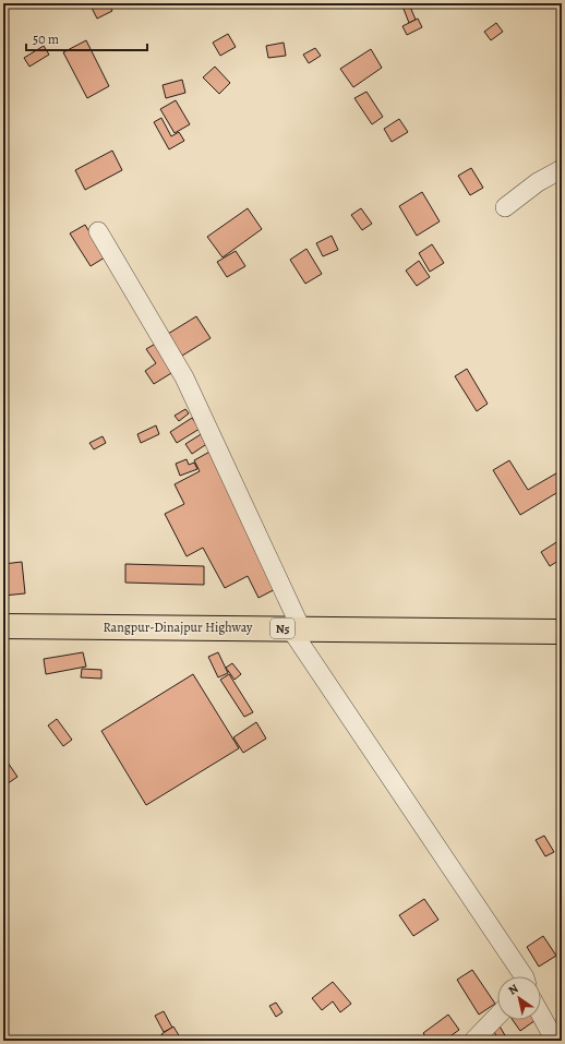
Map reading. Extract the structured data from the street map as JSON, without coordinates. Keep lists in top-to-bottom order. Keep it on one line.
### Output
{"streets":{"highway":["Rangpur-Dinajpur Highway","N5"]},"scale_bar":"50 m","north":"top left"}
